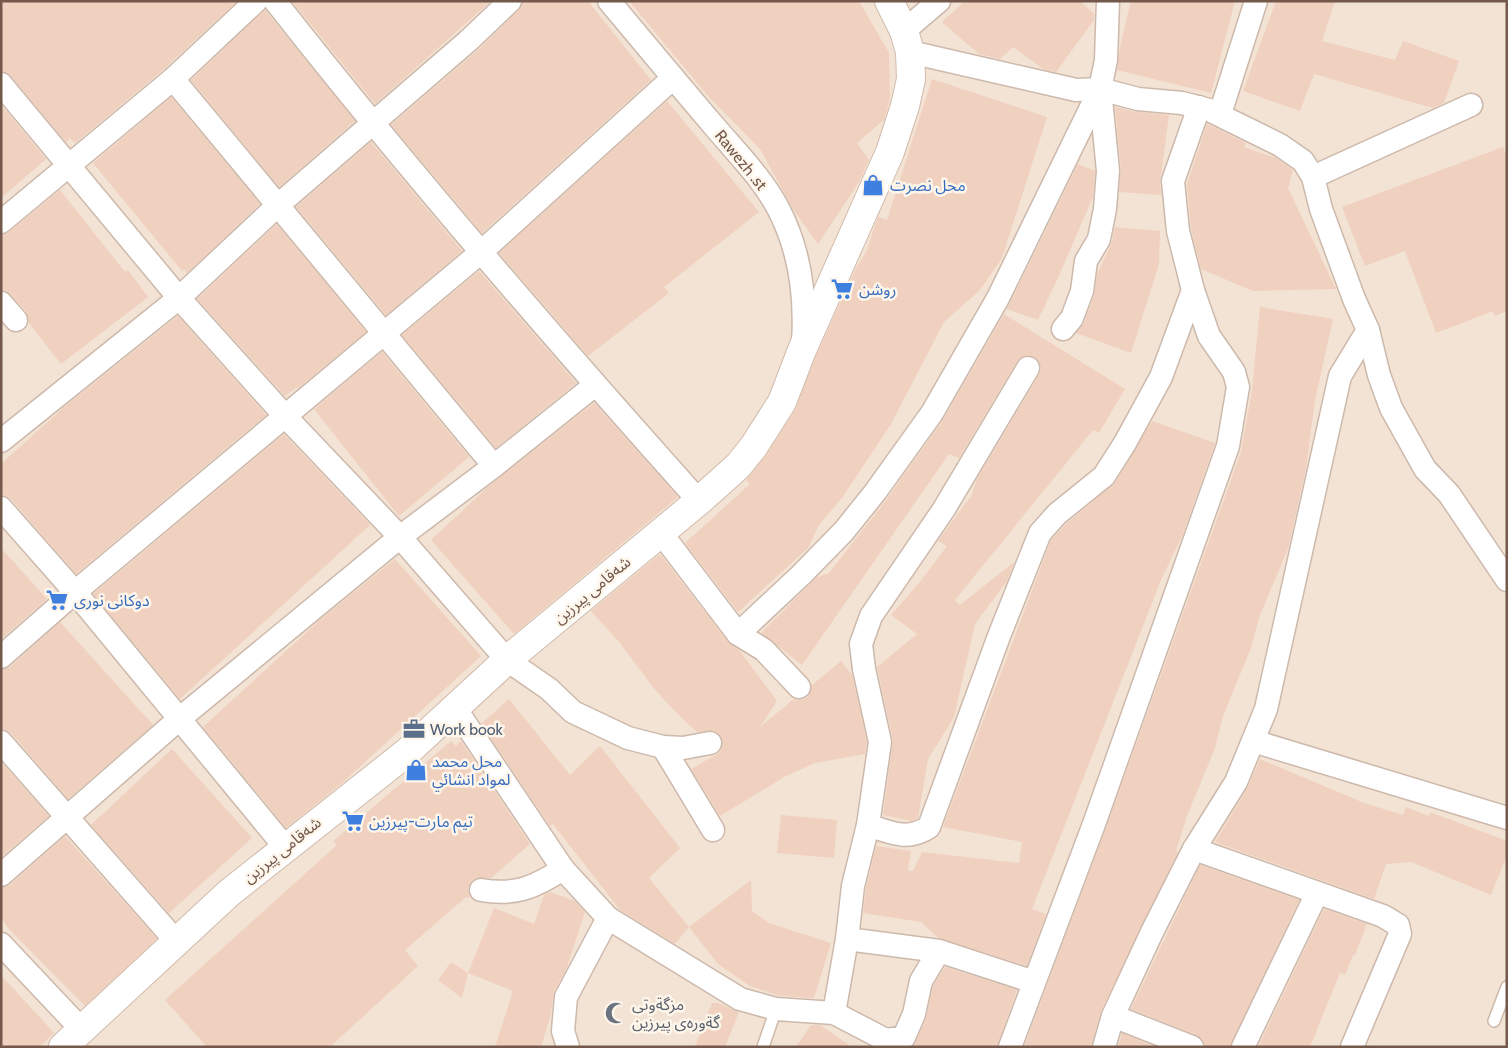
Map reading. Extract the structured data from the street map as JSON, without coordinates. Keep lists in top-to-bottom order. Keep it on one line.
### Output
{"streets":{"street":["Rawezh .st","شەقامی پیرزین"]},"crossings":[["Rawezh .st","شەقامی پیرزین"]],"places":{"shop":["محل نصرت","محل محمد لمواد انشائي"],"supermarket":["روشن","دوکانی نوری","تیم مارت-پیرزین"],"office":["Work book"],"mosque":["مزگةوتی گةورەی پیرزین"]}}
